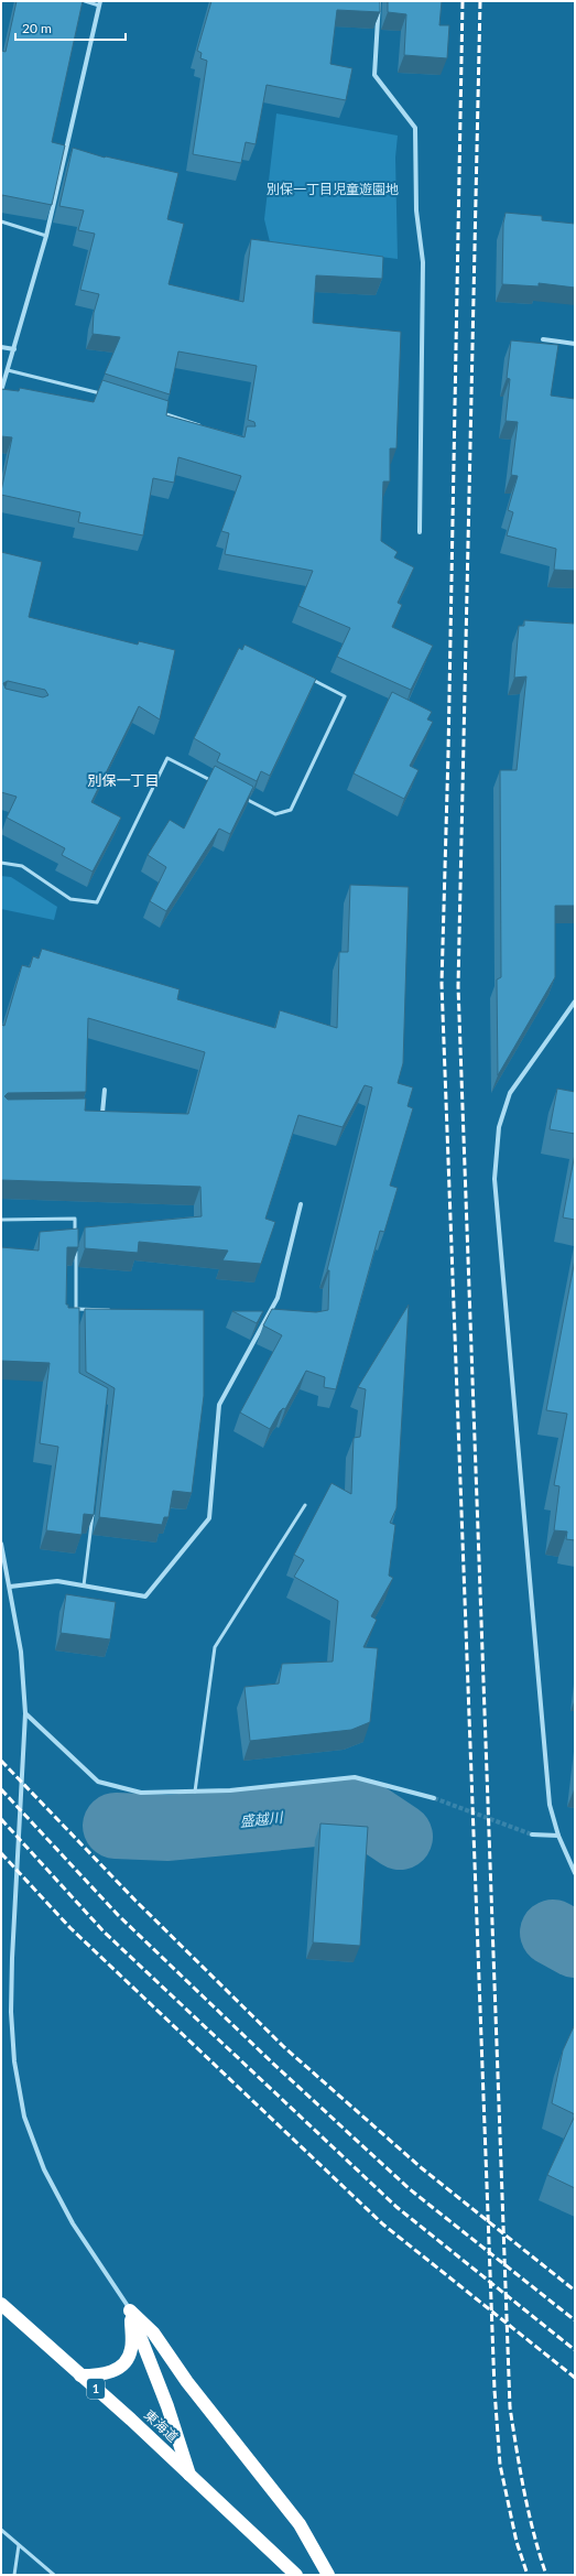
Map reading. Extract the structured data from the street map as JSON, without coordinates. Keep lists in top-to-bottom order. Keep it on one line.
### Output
{"streets":{"highway":["1","東海道"]},"districts":["別保一丁目"],"water":["盛越川"],"parks":["別保一丁目児童遊園地"],"scale_bar":"20 m"}
